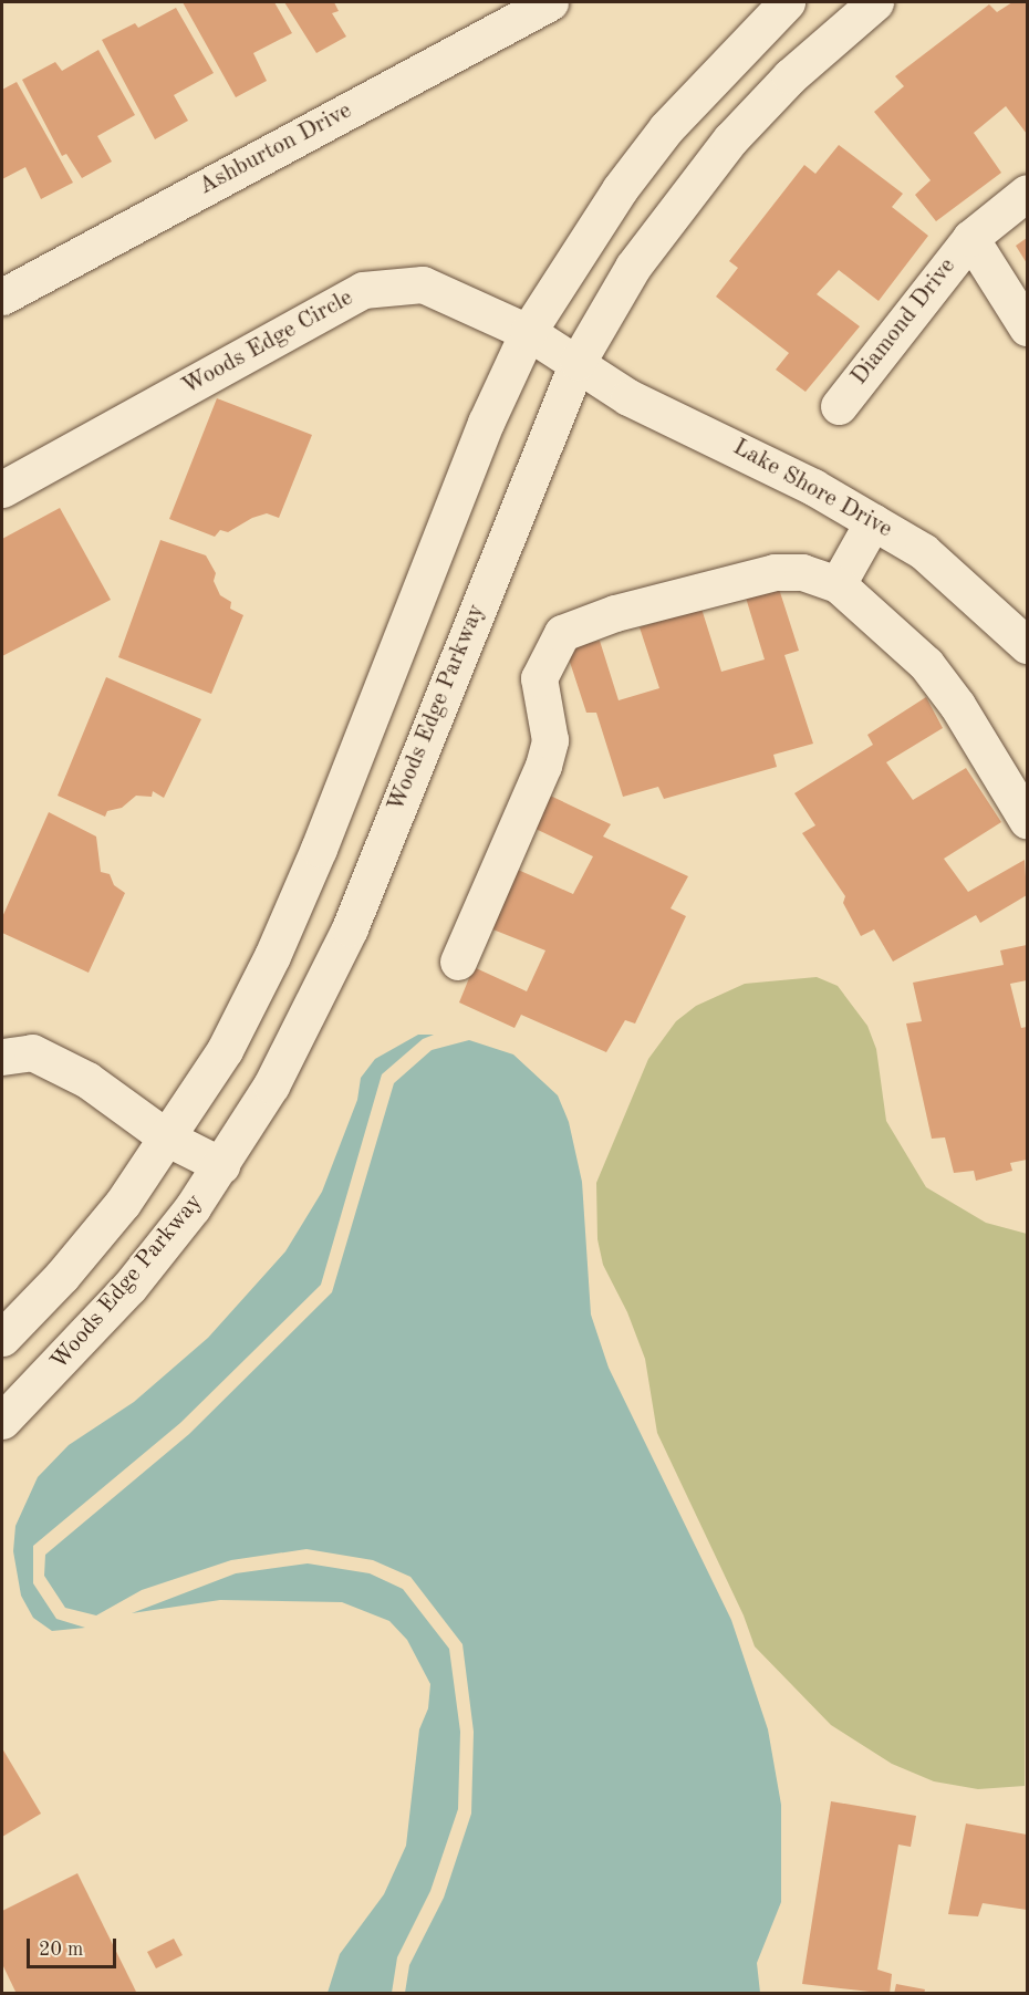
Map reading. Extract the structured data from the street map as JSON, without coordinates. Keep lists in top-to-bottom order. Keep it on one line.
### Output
{"streets":{"street":["Ashburton Drive","Diamond Drive","Woods Edge Circle","Lake Shore Drive","Woods Edge Parkway"]},"crossings":[["Woods Edge Circle","Lake Shore Drive"],["Woods Edge Circle","Woods Edge Parkway"],["Lake Shore Drive","Woods Edge Parkway"]],"scale_bar":"20 m"}
